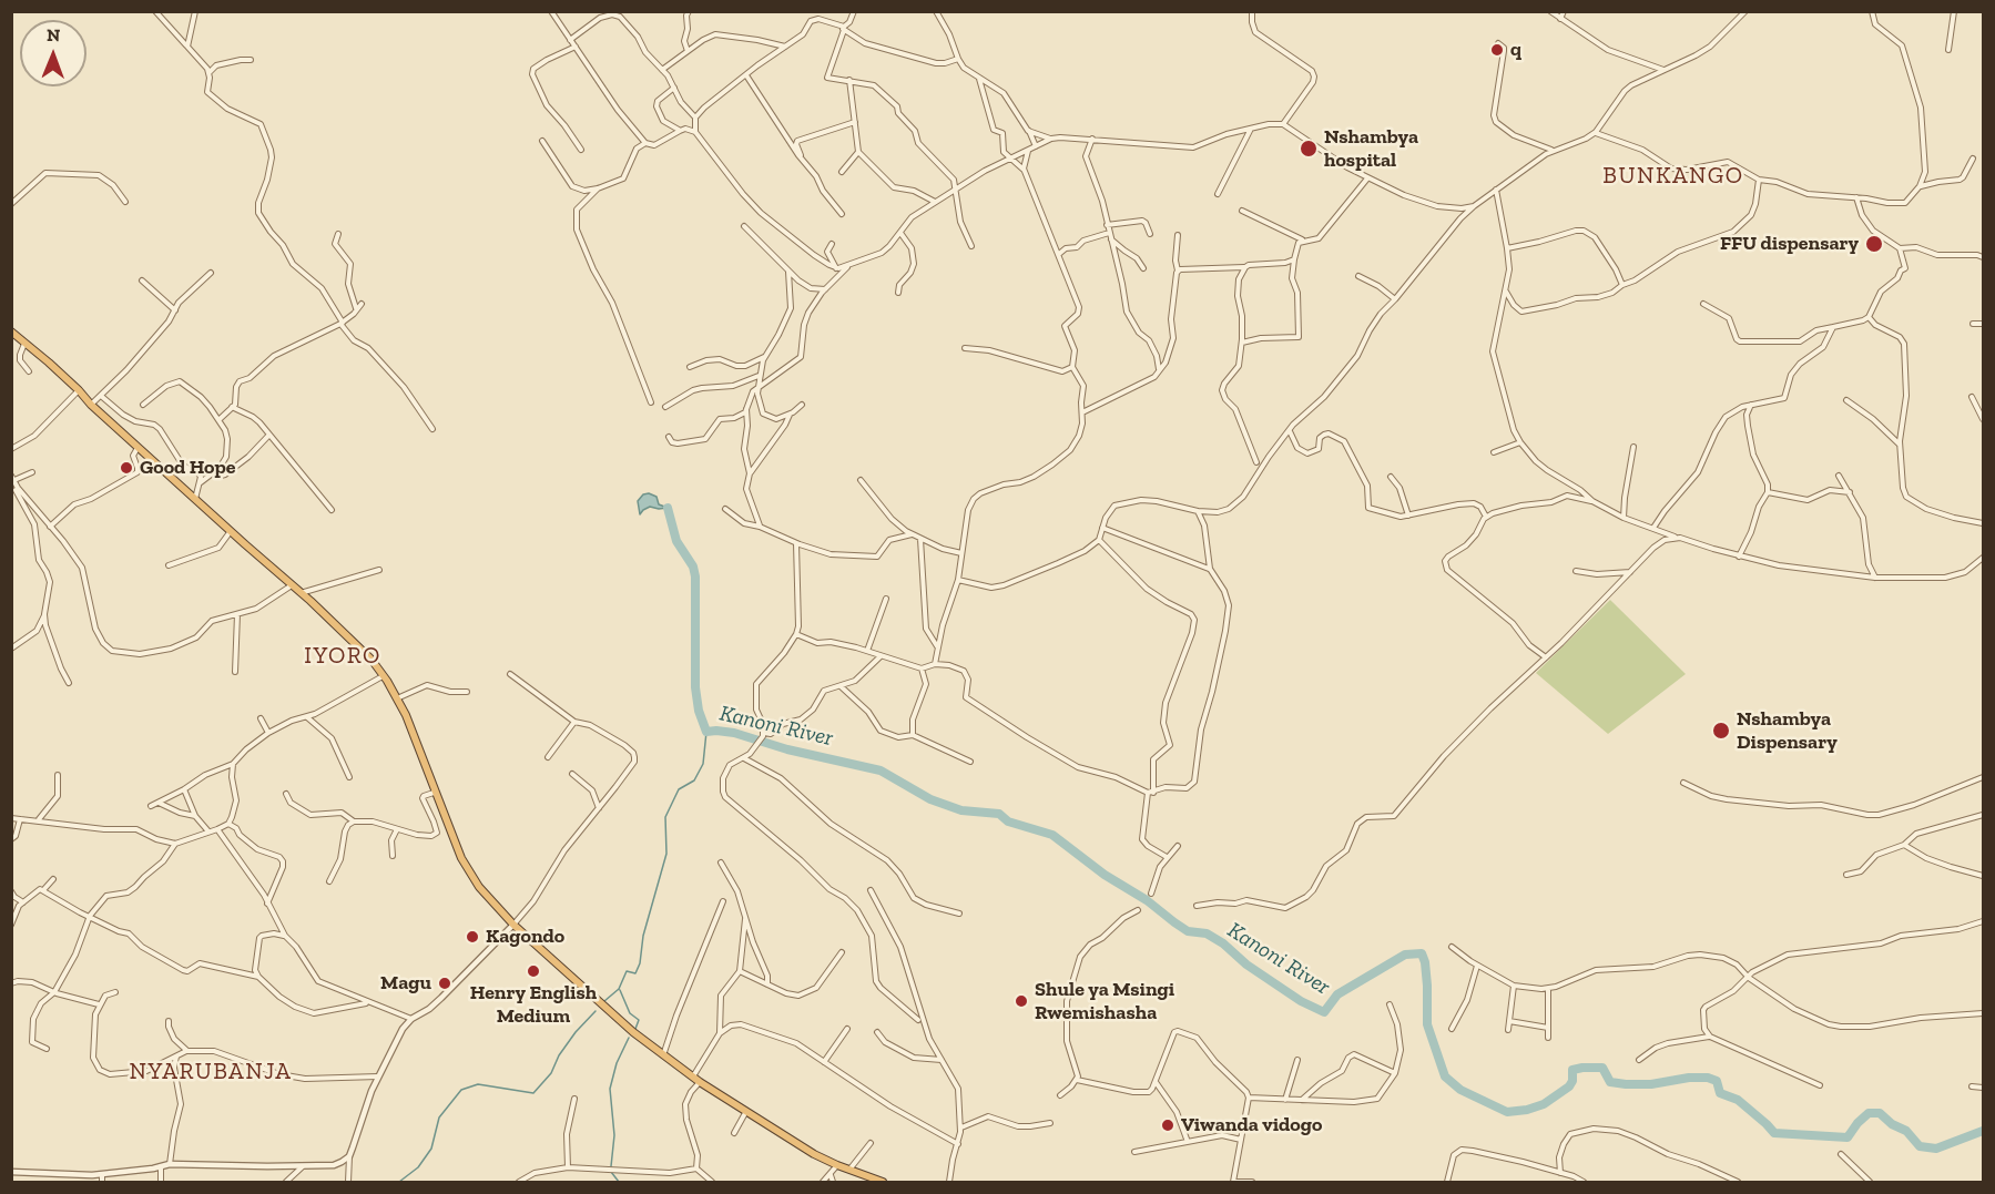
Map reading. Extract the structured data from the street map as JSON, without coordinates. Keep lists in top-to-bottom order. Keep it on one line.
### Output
{"districts":["BUNKANGO","IYORO","NYARUBANJA"],"water":["Kanoni River"],"places":["q","Nshambya hospital","FFU dispensary","Good Hope","Nshambya Dispensary","Kagondo","Henry English Medium","Magu","Shule ya Msingi Rwemishasha","Viwanda vidogo"],"north":"top"}
